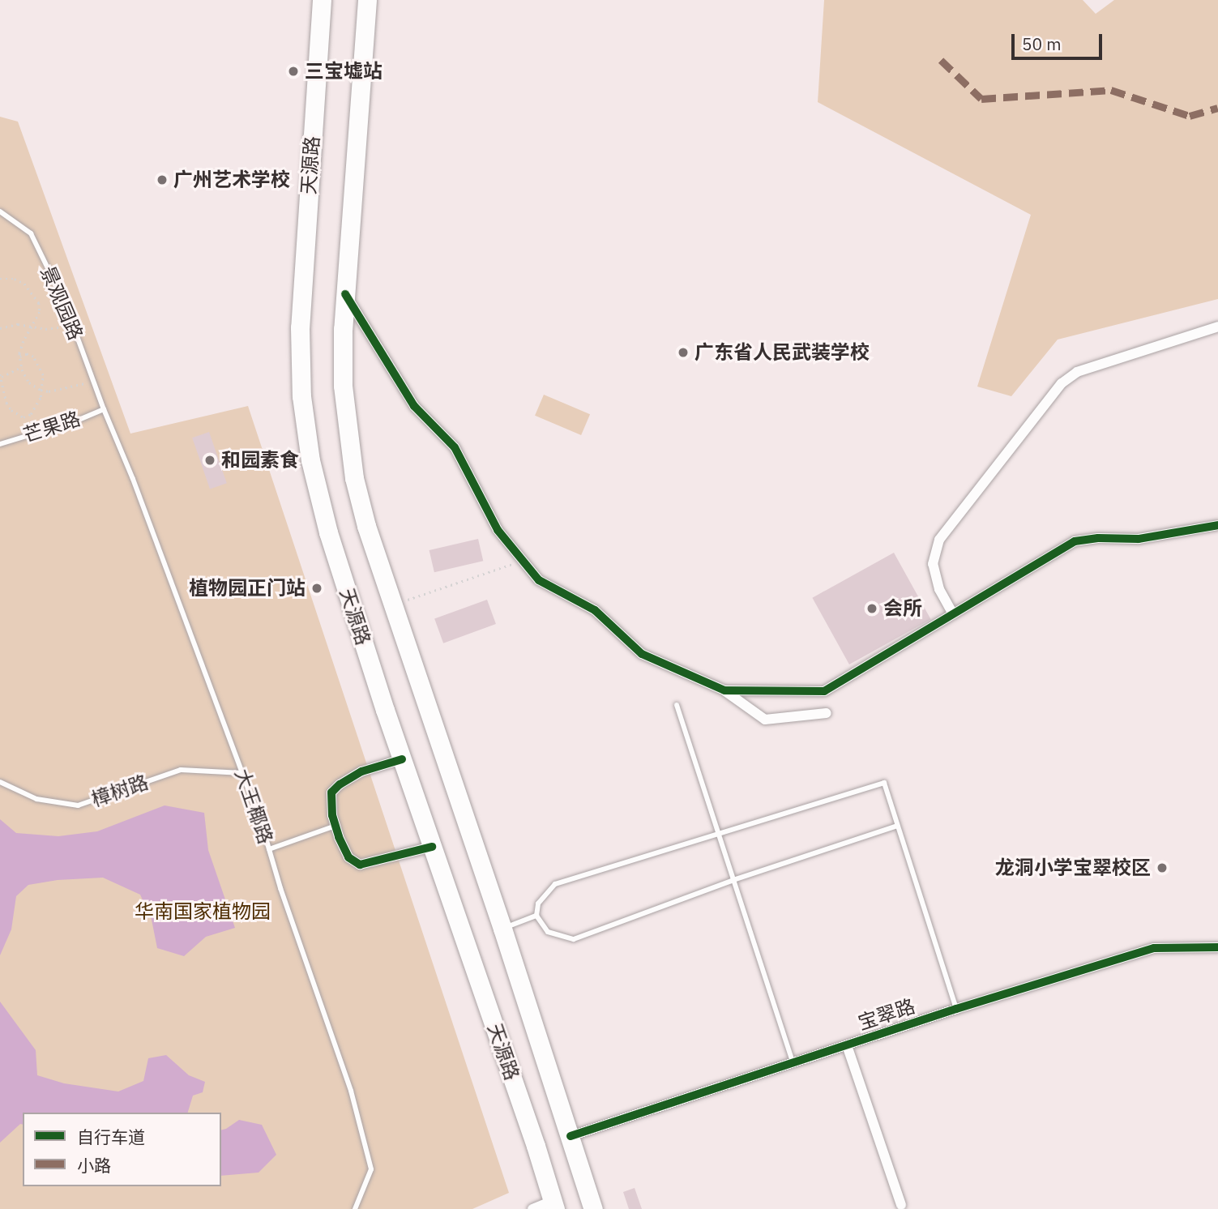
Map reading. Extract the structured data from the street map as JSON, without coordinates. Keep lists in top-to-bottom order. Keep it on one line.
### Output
{"streets":{"highway":["天源路"],"street":["宝翠路"],"lane":["景观园路","芒果路","樟树路","大王椰路"]},"crossings":[["天源路","宝翠路"],["景观园路","芒果路"],["景观园路","大王椰路"],["芒果路","大王椰路"],["樟树路","大王椰路"]],"parks":["华南国家植物园"],"places":["三宝墟站","广州艺术学校","广东省人民武装学校","和园素食","植物园正门站","会所","龙洞小学宝翠校区"],"legend":["自行车道","小路"],"scale_bar":"50 m"}
